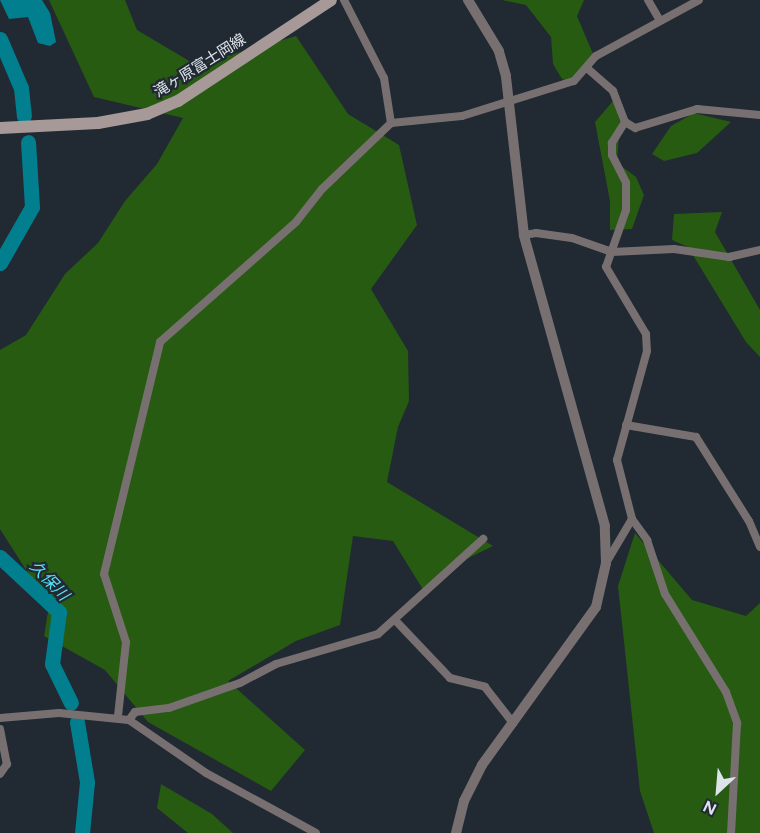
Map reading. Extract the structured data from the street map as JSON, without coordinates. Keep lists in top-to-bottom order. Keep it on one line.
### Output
{"streets":{"main road":["滝ヶ原富士岡線"]},"water":["久保川"],"north":"bottom left"}
